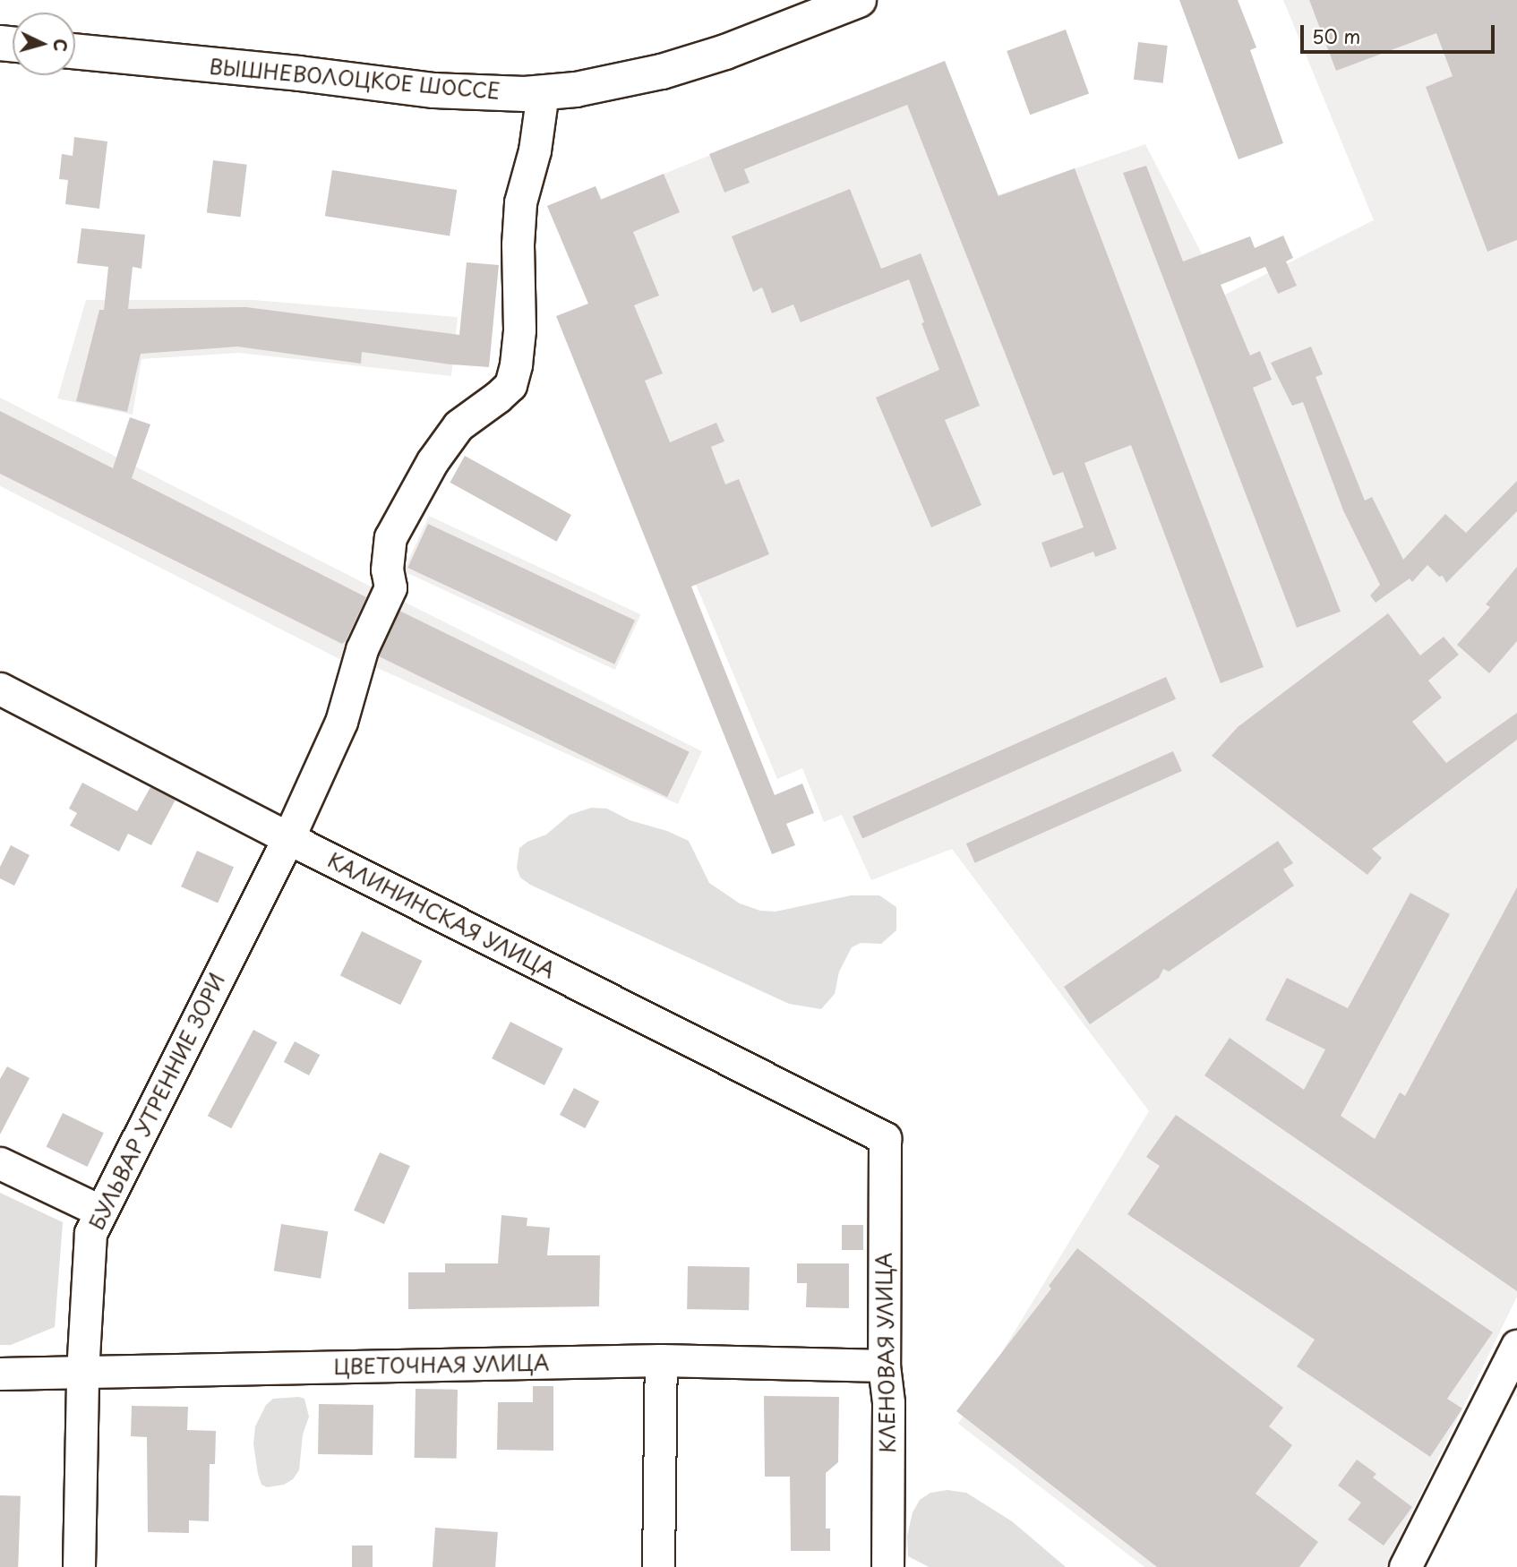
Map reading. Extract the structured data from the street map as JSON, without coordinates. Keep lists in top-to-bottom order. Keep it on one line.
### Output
{"streets":{"main road":["ВЫШНЕВОЛОЦКОЕ ШОССЕ"],"street":["КАЛИНИНСКАЯ УЛИЦА","БУЛЬВАР УТРЕННИЕ ЗОРИ","КЛЕНОВАЯ УЛИЦА","ЦВЕТОЧНАЯ УЛИЦА"]},"crossings":[["ВЫШНЕВОЛОЦКОЕ ШОССЕ","БУЛЬВАР УТРЕННИЕ ЗОРИ"],["КАЛИНИНСКАЯ УЛИЦА","БУЛЬВАР УТРЕННИЕ ЗОРИ"],["КАЛИНИНСКАЯ УЛИЦА","КЛЕНОВАЯ УЛИЦА"],["БУЛЬВАР УТРЕННИЕ ЗОРИ","ЦВЕТОЧНАЯ УЛИЦА"],["КЛЕНОВАЯ УЛИЦА","ЦВЕТОЧНАЯ УЛИЦА"]],"scale_bar":"50 m","north":"right"}
